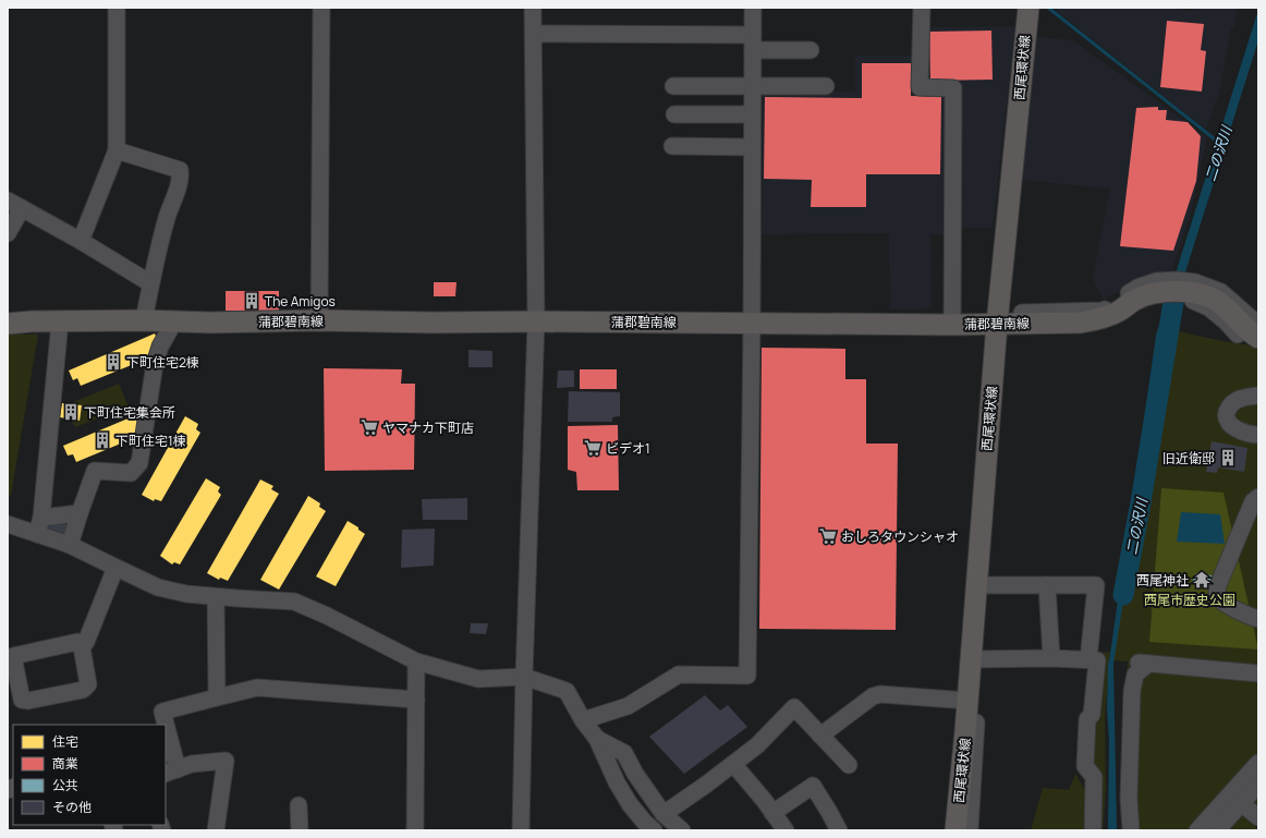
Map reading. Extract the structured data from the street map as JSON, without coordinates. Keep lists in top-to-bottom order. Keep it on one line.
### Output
{"streets":{"main road":["西尾環状線","蒲郡碧南線"]},"crossings":[["西尾環状線","蒲郡碧南線"]],"water":["二の沢川"],"parks":["西尾市歴史公園"],"places":{"building":["The Amigos","下町住宅2棟","下町住宅集会所","下町住宅1棟","旧近衛邸"],"supermarket":["ヤマナカ下町店","ビデオ1","おしろタウンシャオ"],"temple":["西尾神社"]},"legend":["住宅","商業","公共","その他"]}
